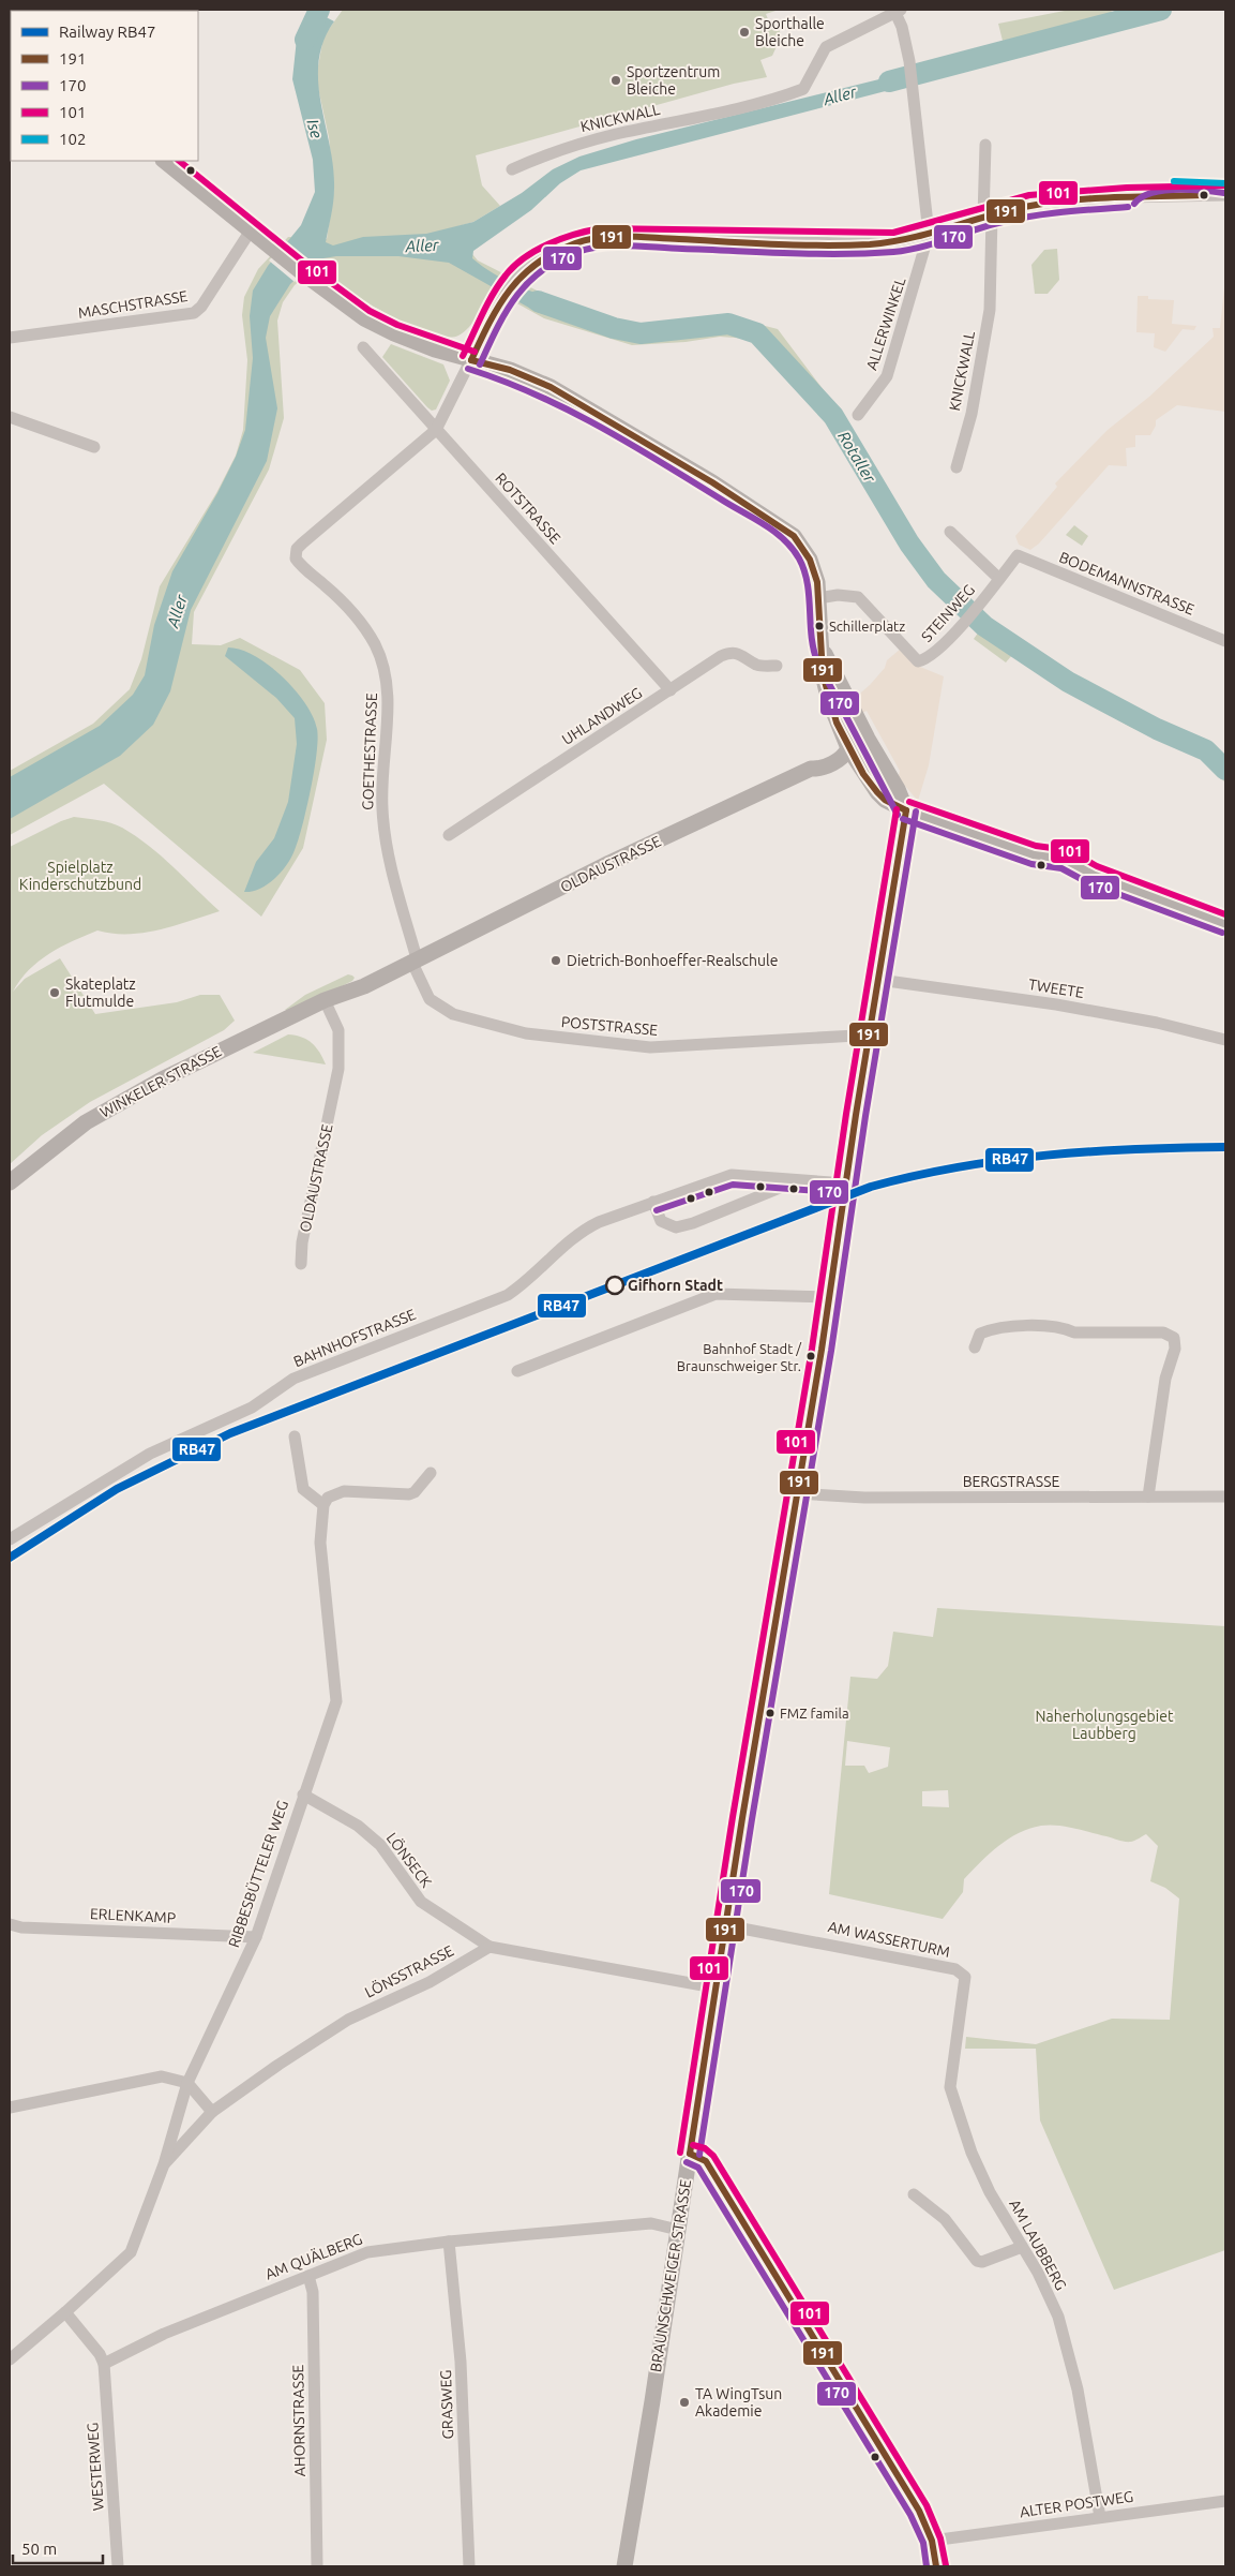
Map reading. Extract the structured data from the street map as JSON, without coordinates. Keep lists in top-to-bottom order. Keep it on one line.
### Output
{"streets":{"street":["KNICKWALL","MASCHSTRASSE","ALLERWINKEL","ROTSTRASSE","BODEMANNSTRASSE","STEINWEG","UHLANDWEG","GOETHESTRASSE","OLDAUSTRASSE","TWEETE","POSTSTRASSE","WINKELER STRASSE","BAHNHOFSTRASSE","BERGSTRASSE","LÖNSECK","RIBBESBÜTTELER WEG","ERLENKAMP","AM WASSERTURM","LÖNSSTRASSE","AM LAUBBERG","AM QUÄLBERG","BRAUNSCHWEIGER STRASSE","GRASWEG","AHORNSTRASSE","WESTERWEG","ALTER POSTWEG"]},"crossings":[["KNICKWALL","ALLERWINKEL"],["KNICKWALL","GOETHESTRASSE"],["ALLERWINKEL","GOETHESTRASSE"],["ROTSTRASSE","UHLANDWEG"],["ROTSTRASSE","GOETHESTRASSE"],["BODEMANNSTRASSE","STEINWEG"],["GOETHESTRASSE","OLDAUSTRASSE"],["GOETHESTRASSE","POSTSTRASSE"],["OLDAUSTRASSE","POSTSTRASSE"],["OLDAUSTRASSE","WINKELER STRASSE"],["TWEETE","BRAUNSCHWEIGER STRASSE"],["POSTSTRASSE","BRAUNSCHWEIGER STRASSE"],["BAHNHOFSTRASSE","BRAUNSCHWEIGER STRASSE"],["BERGSTRASSE","BRAUNSCHWEIGER STRASSE"],["LÖNSECK","RIBBESBÜTTELER WEG"],["LÖNSECK","LÖNSSTRASSE"],["RIBBESBÜTTELER WEG","ERLENKAMP"],["RIBBESBÜTTELER WEG","LÖNSSTRASSE"],["AM WASSERTURM","AM LAUBBERG"],["AM WASSERTURM","BRAUNSCHWEIGER STRASSE"],["AM LAUBBERG","ALTER POSTWEG"],["AM QUÄLBERG","BRAUNSCHWEIGER STRASSE"],["AM QUÄLBERG","GRASWEG"],["AM QUÄLBERG","AHORNSTRASSE"],["AM QUÄLBERG","WESTERWEG"]],"water":["Aller","Ise","Rotaller"],"parks":["Spielplatz Kinderschutzbund","Naherholungsgebiet Laubberg"],"places":["Sporthalle Bleiche","Sportzentrum Bleiche","Schillerplatz","Dietrich-Bonhoeffer-Realschule","Skateplatz Flutmulde","Gifhorn Stadt","Bahnhof Stadt / Braunschweiger Str.","FMZ famila","TA WingTsun Akademie"],"lines":["transit line 101","transit line 102","transit line 170","transit line 191","rail line RB47"],"legend":["Railway RB47","191","170","101","102"],"scale_bar":"50 m"}
